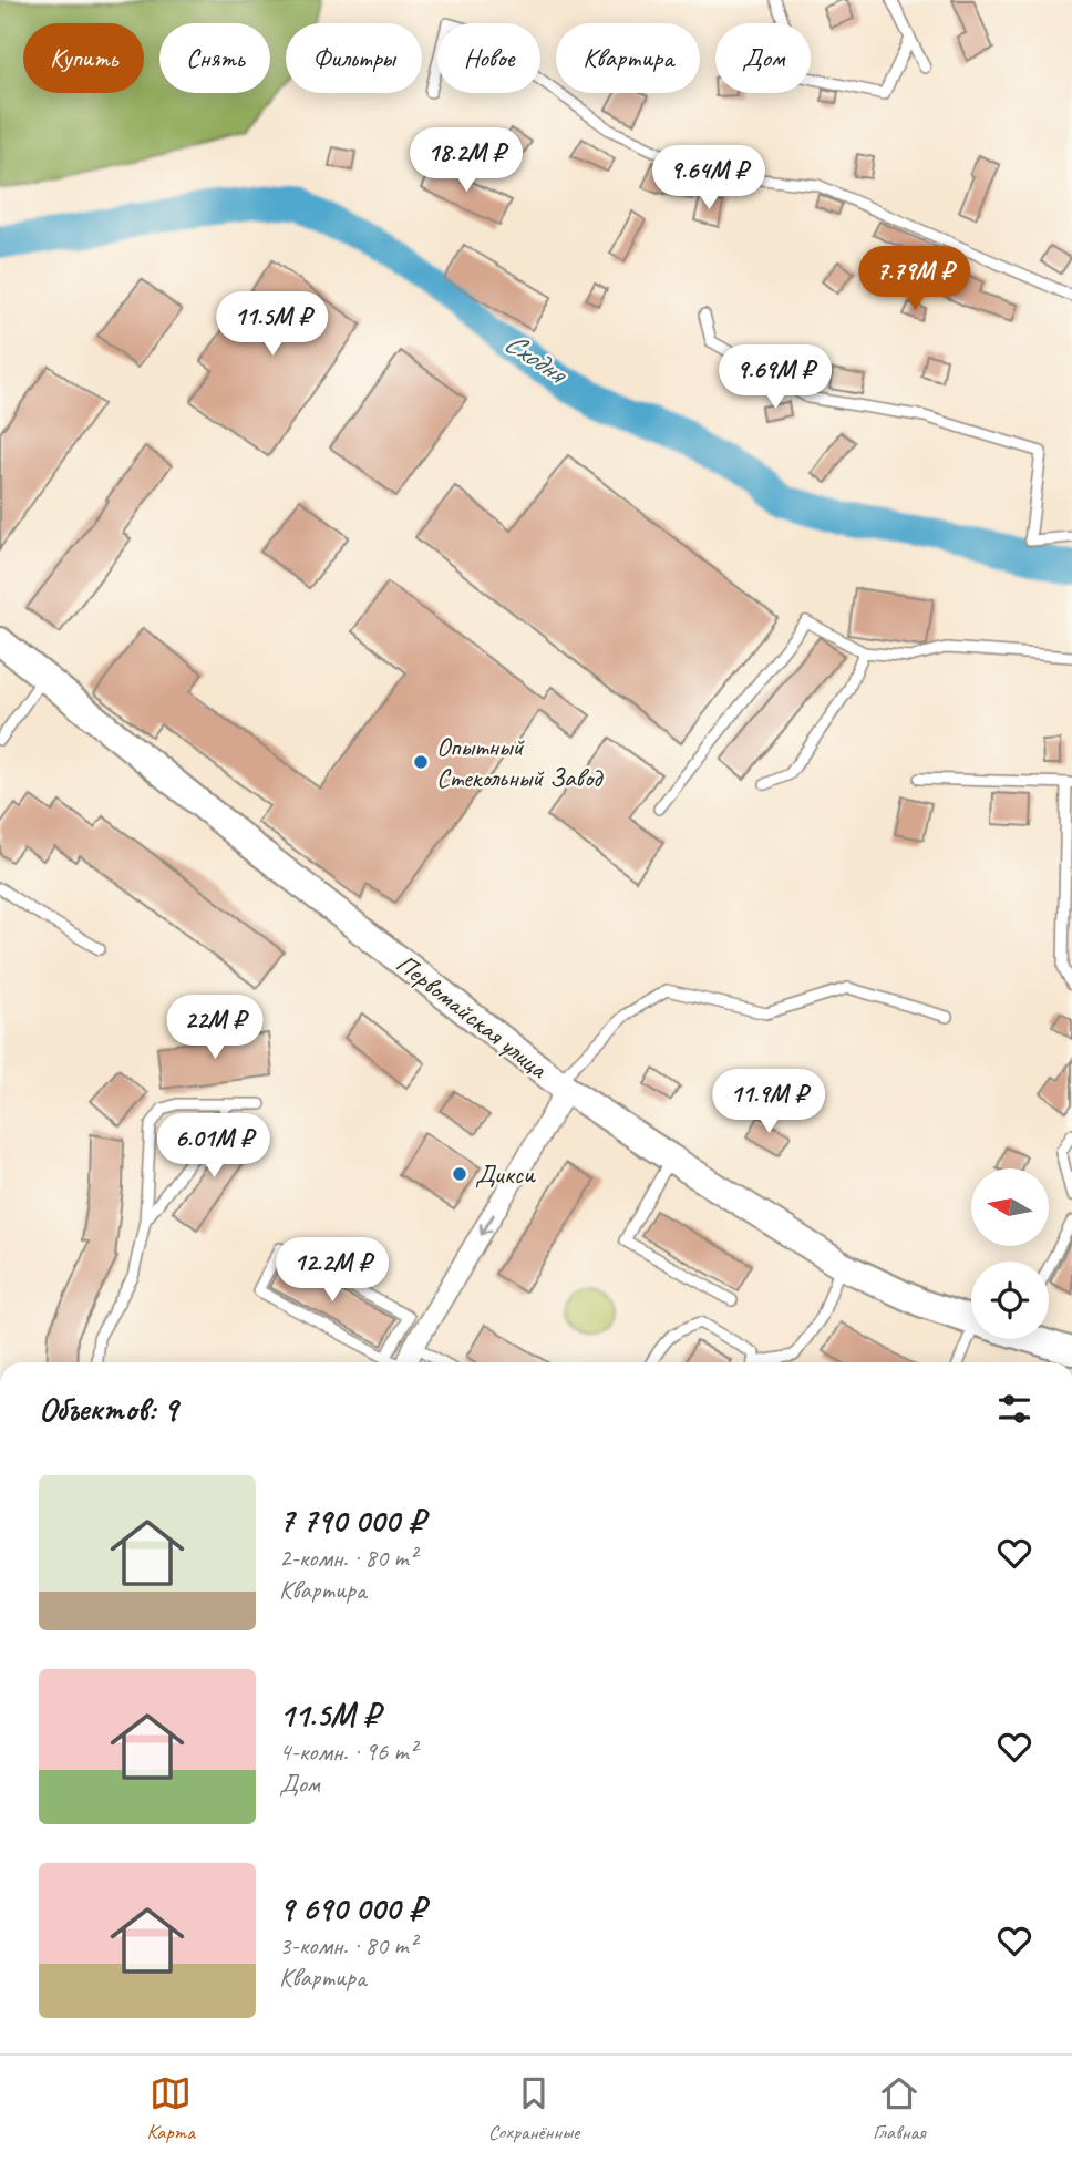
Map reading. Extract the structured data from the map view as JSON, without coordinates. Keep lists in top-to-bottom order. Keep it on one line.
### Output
{"streets":{"main road":["Первомайская улица"]},"water":["Сходня"],"places":["Опытный Стекольный Завод","Дикси"],"north":"left","page":{"chip":["Купить","Снять","Фильтры","Новое","Квартира","Дом"],"price":["18.2M ₽","9.64M ₽","7.79M ₽","11.5M ₽","9.69M ₽","22M ₽","11.9M ₽","6.01M ₽","12.2M ₽"],"heading":"Объектов: 9","list":[{"name":"7 790 000 ₽","note":"2-комн. · 80 m² · Квартира"},{"name":"11.5M ₽","note":"4-комн. · 96 m² · Дом"},{"name":"9 690 000 ₽","note":"3-комн. · 80 m² · Квартира"}],"tabs":["Карта","Сохранённые","Главная"]}}
